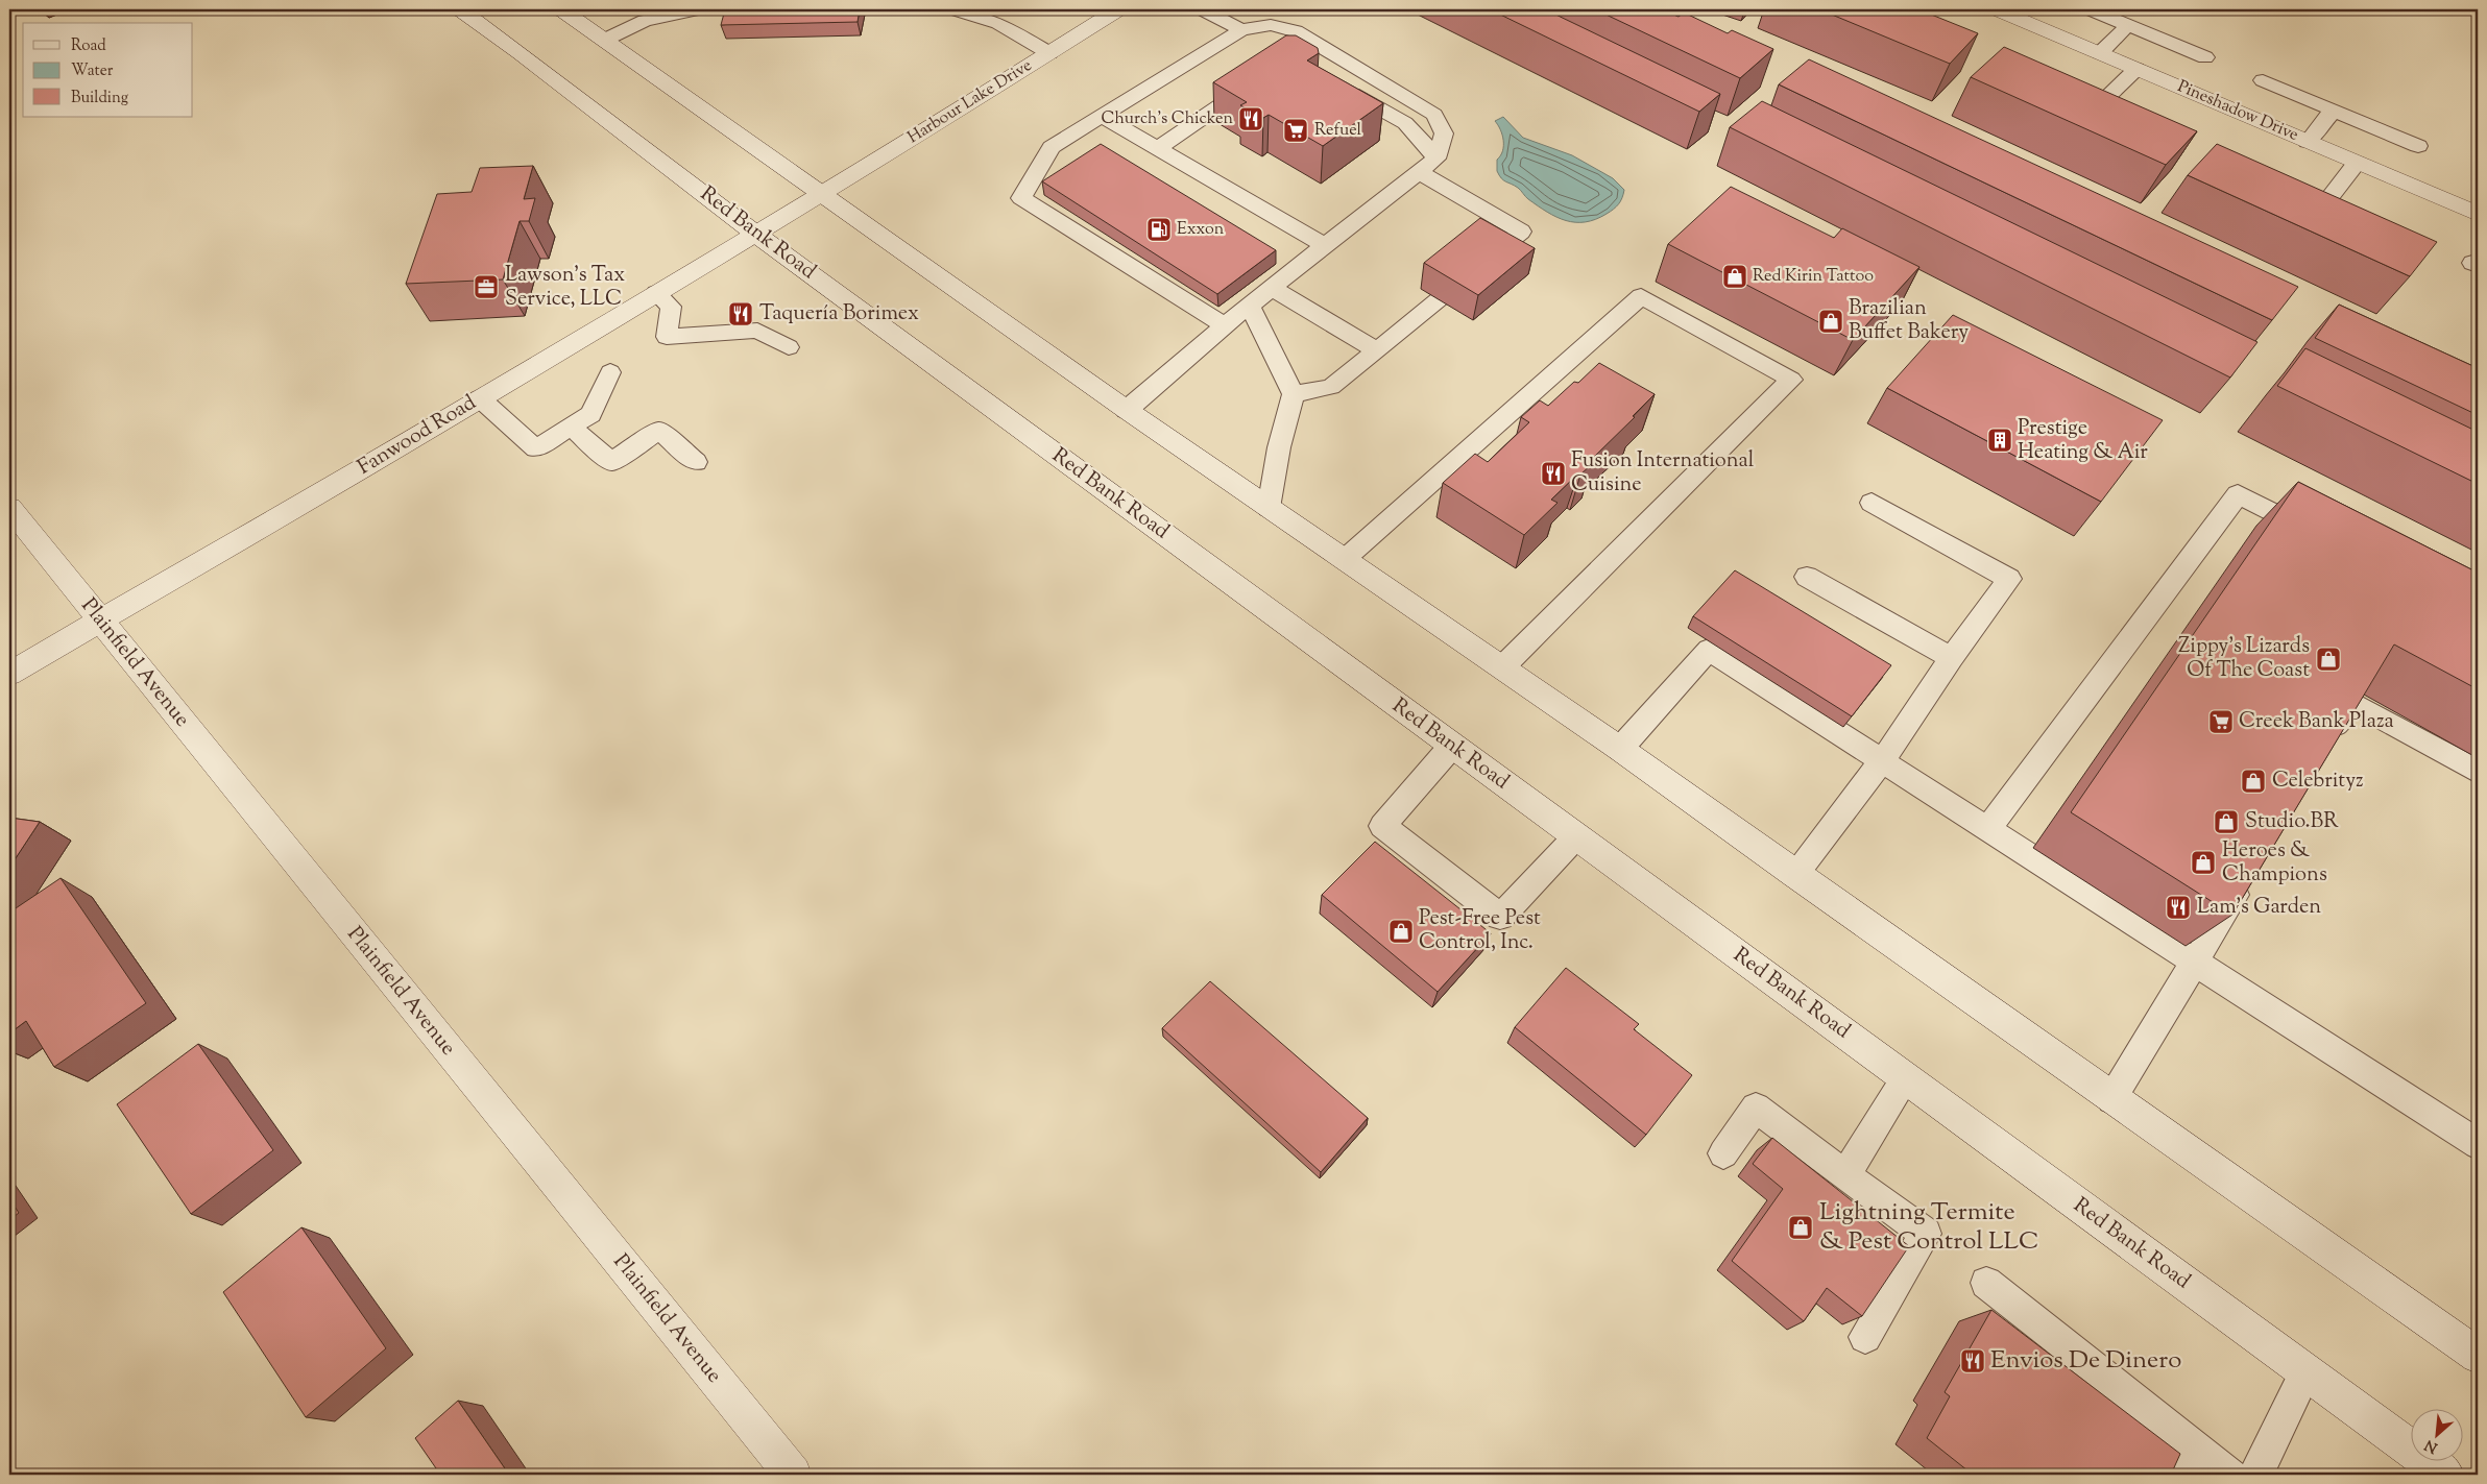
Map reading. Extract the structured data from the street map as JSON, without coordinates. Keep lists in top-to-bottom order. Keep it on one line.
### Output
{"streets":{"main road":["Harbour Lake Drive","Pineshadow Drive","Red Bank Road","Fanwood Road","Plainfield Avenue"]},"crossings":[["Harbour Lake Drive","Fanwood Road"],["Red Bank Road","Fanwood Road"],["Fanwood Road","Plainfield Avenue"]],"places":{"restaurant":["Church's Chicken","Taquería Borimex","Fusion International Cuisine","Lam's Garden","Envios De Dinero"],"supermarket":["Refuel","Creek Bank Plaza"],"fuel station":["Exxon"],"shop":["Red Kirin Tattoo","Brazilian Buffet Bakery","Zippy's Lizards Of The Coast","Celebrityz","Studio.BR","Heroes & Champions","Pest-Free Pest Control, Inc.","Lightning Termite & Pest Control LLC"],"office":["Lawson's Tax Service, LLC"],"building":["Prestige Heating & Air"]},"legend":["Road","Water","Building"],"north":"bottom left"}
